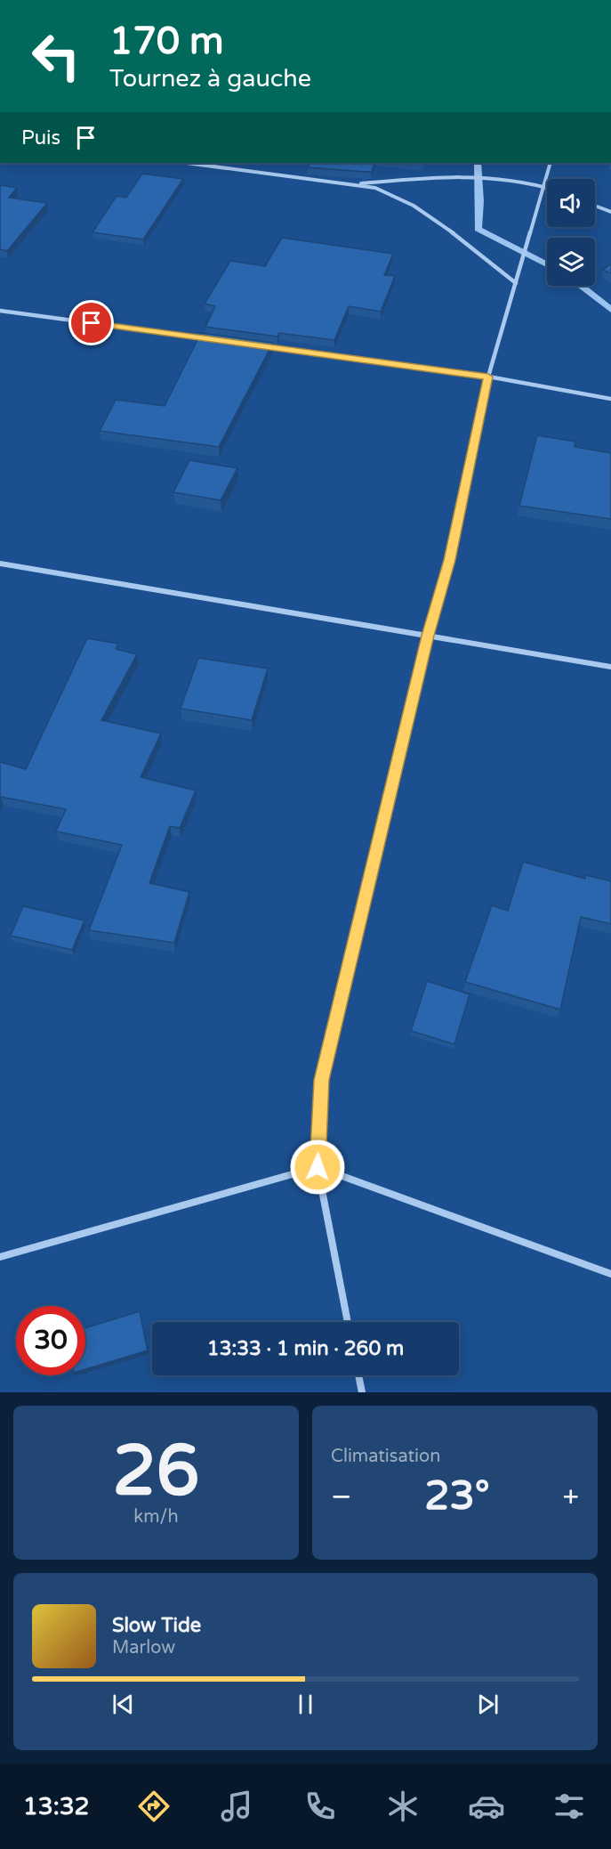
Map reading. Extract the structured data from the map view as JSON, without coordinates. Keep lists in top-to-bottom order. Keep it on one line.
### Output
{"page":{"turn":["170 m","Tournez à gauche"],"then":"Puis","limit":"30","trip":"13:33 · 1 min · 260 m","tile":[["26","km/h"],"Climatisation"],"heat":["−","23°","+"],"song":["Slow Tide","Marlow"],"tabs":"13:32"}}
